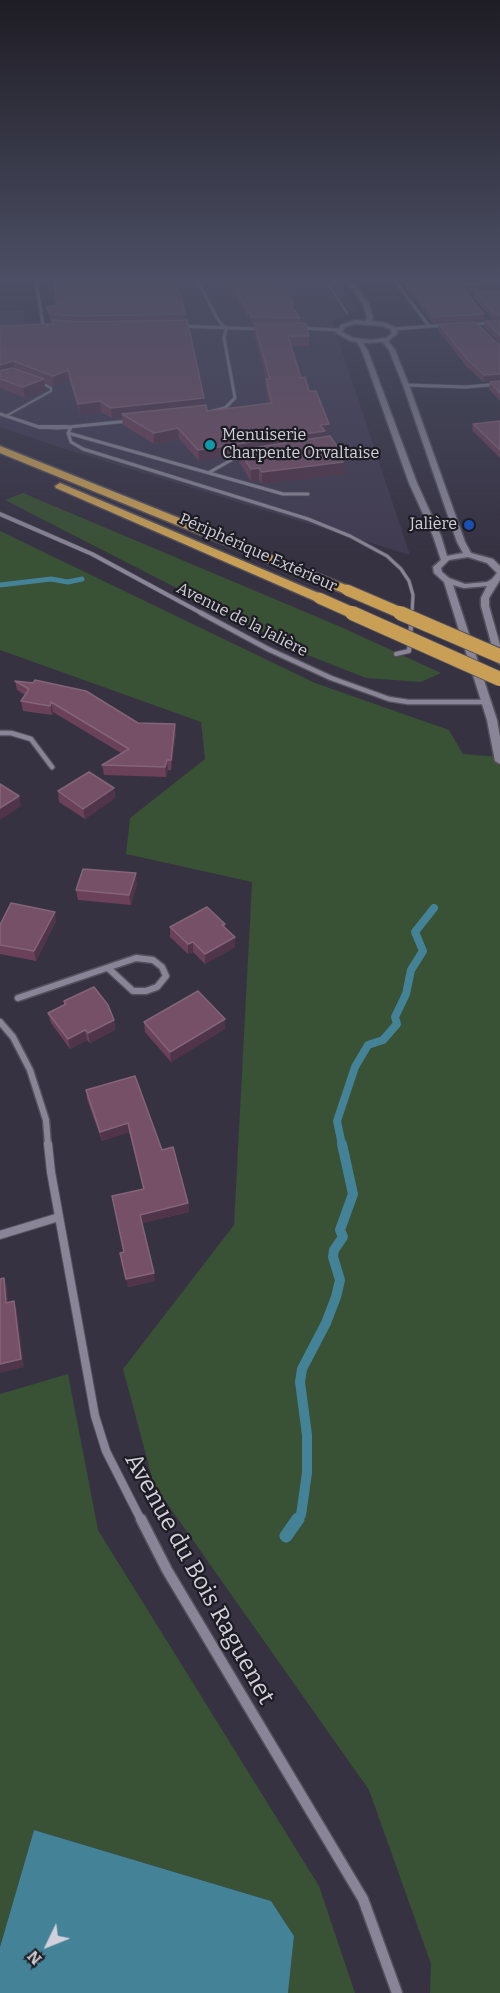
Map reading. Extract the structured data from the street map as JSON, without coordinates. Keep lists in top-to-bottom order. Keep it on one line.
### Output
{"streets":{"highway":["Périphérique Extérieur"],"street":["Avenue de la Jalière","Avenue du Bois Raguenet"]},"places":["Menuiserie Charpente Orvaltaise","Jalière"],"north":"bottom left"}
